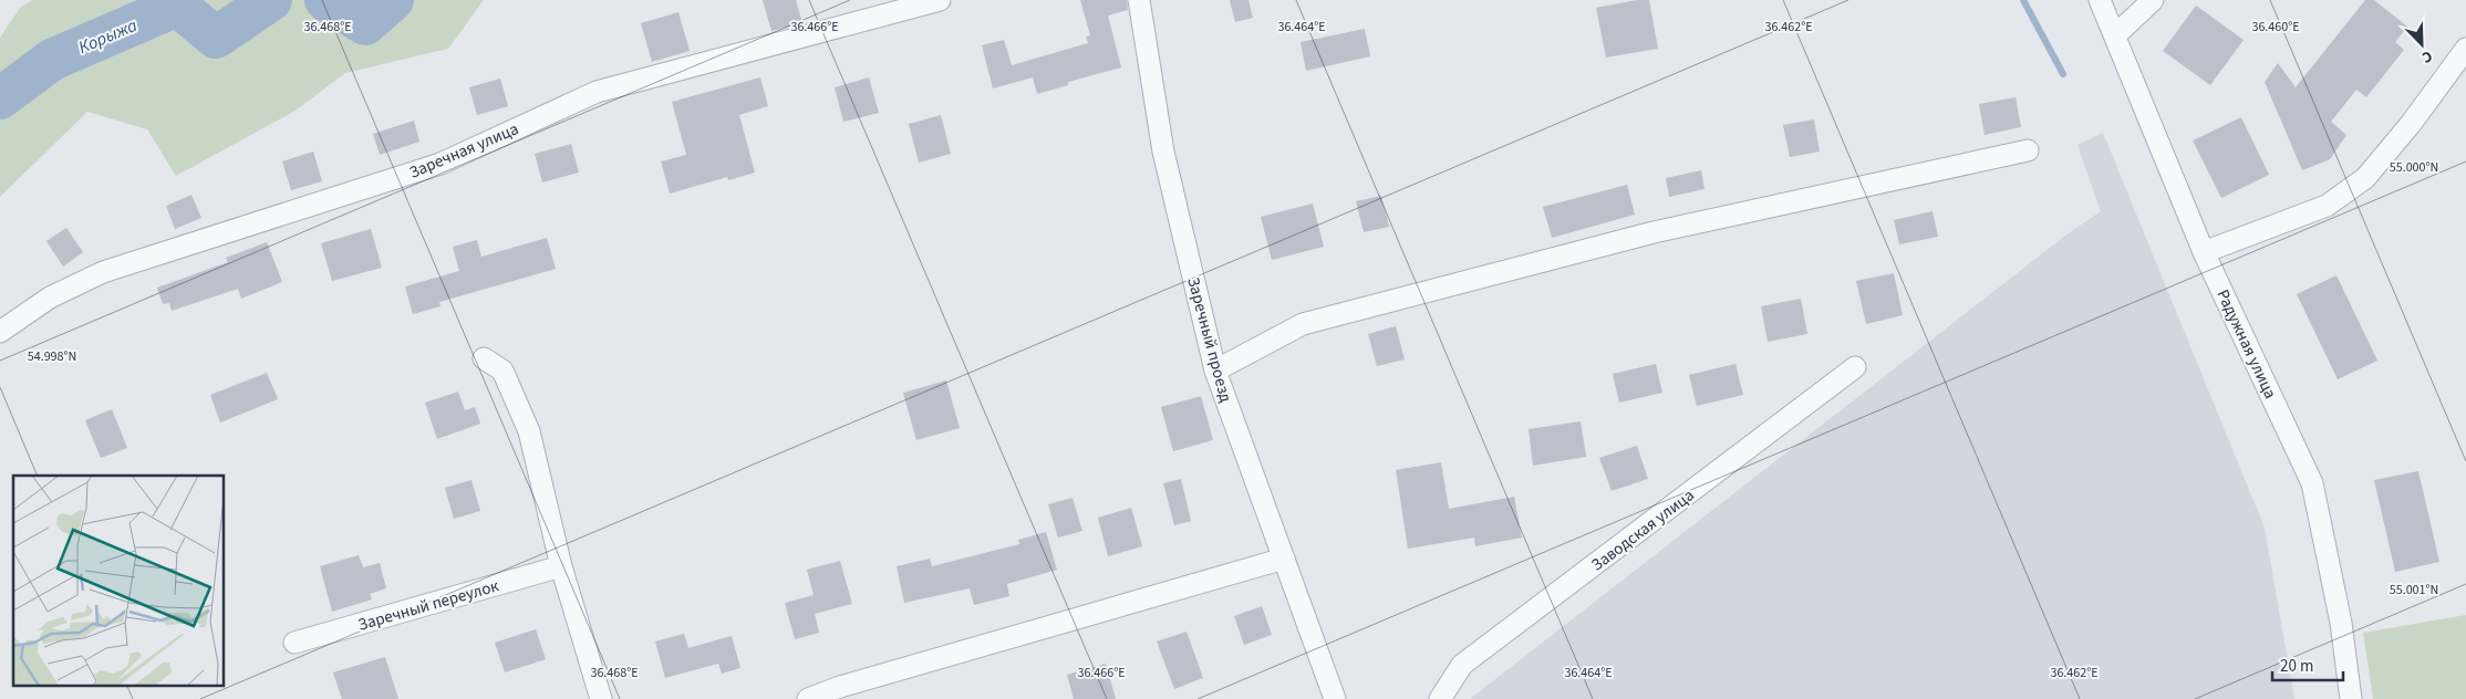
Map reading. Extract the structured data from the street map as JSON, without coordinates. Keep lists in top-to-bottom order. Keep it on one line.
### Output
{"streets":{"street":["Заречная улица","Заречный проезд","Радужная улица","Заводская улица","Заречный переулок"]},"water":["Корыжа"],"scale_bar":"20 m","north":"bottom right","coordinates":["36.468°E","36.466°E","36.464°E","36.462°E","36.460°E","55.000°N","54.998°N","55.001°N"]}
